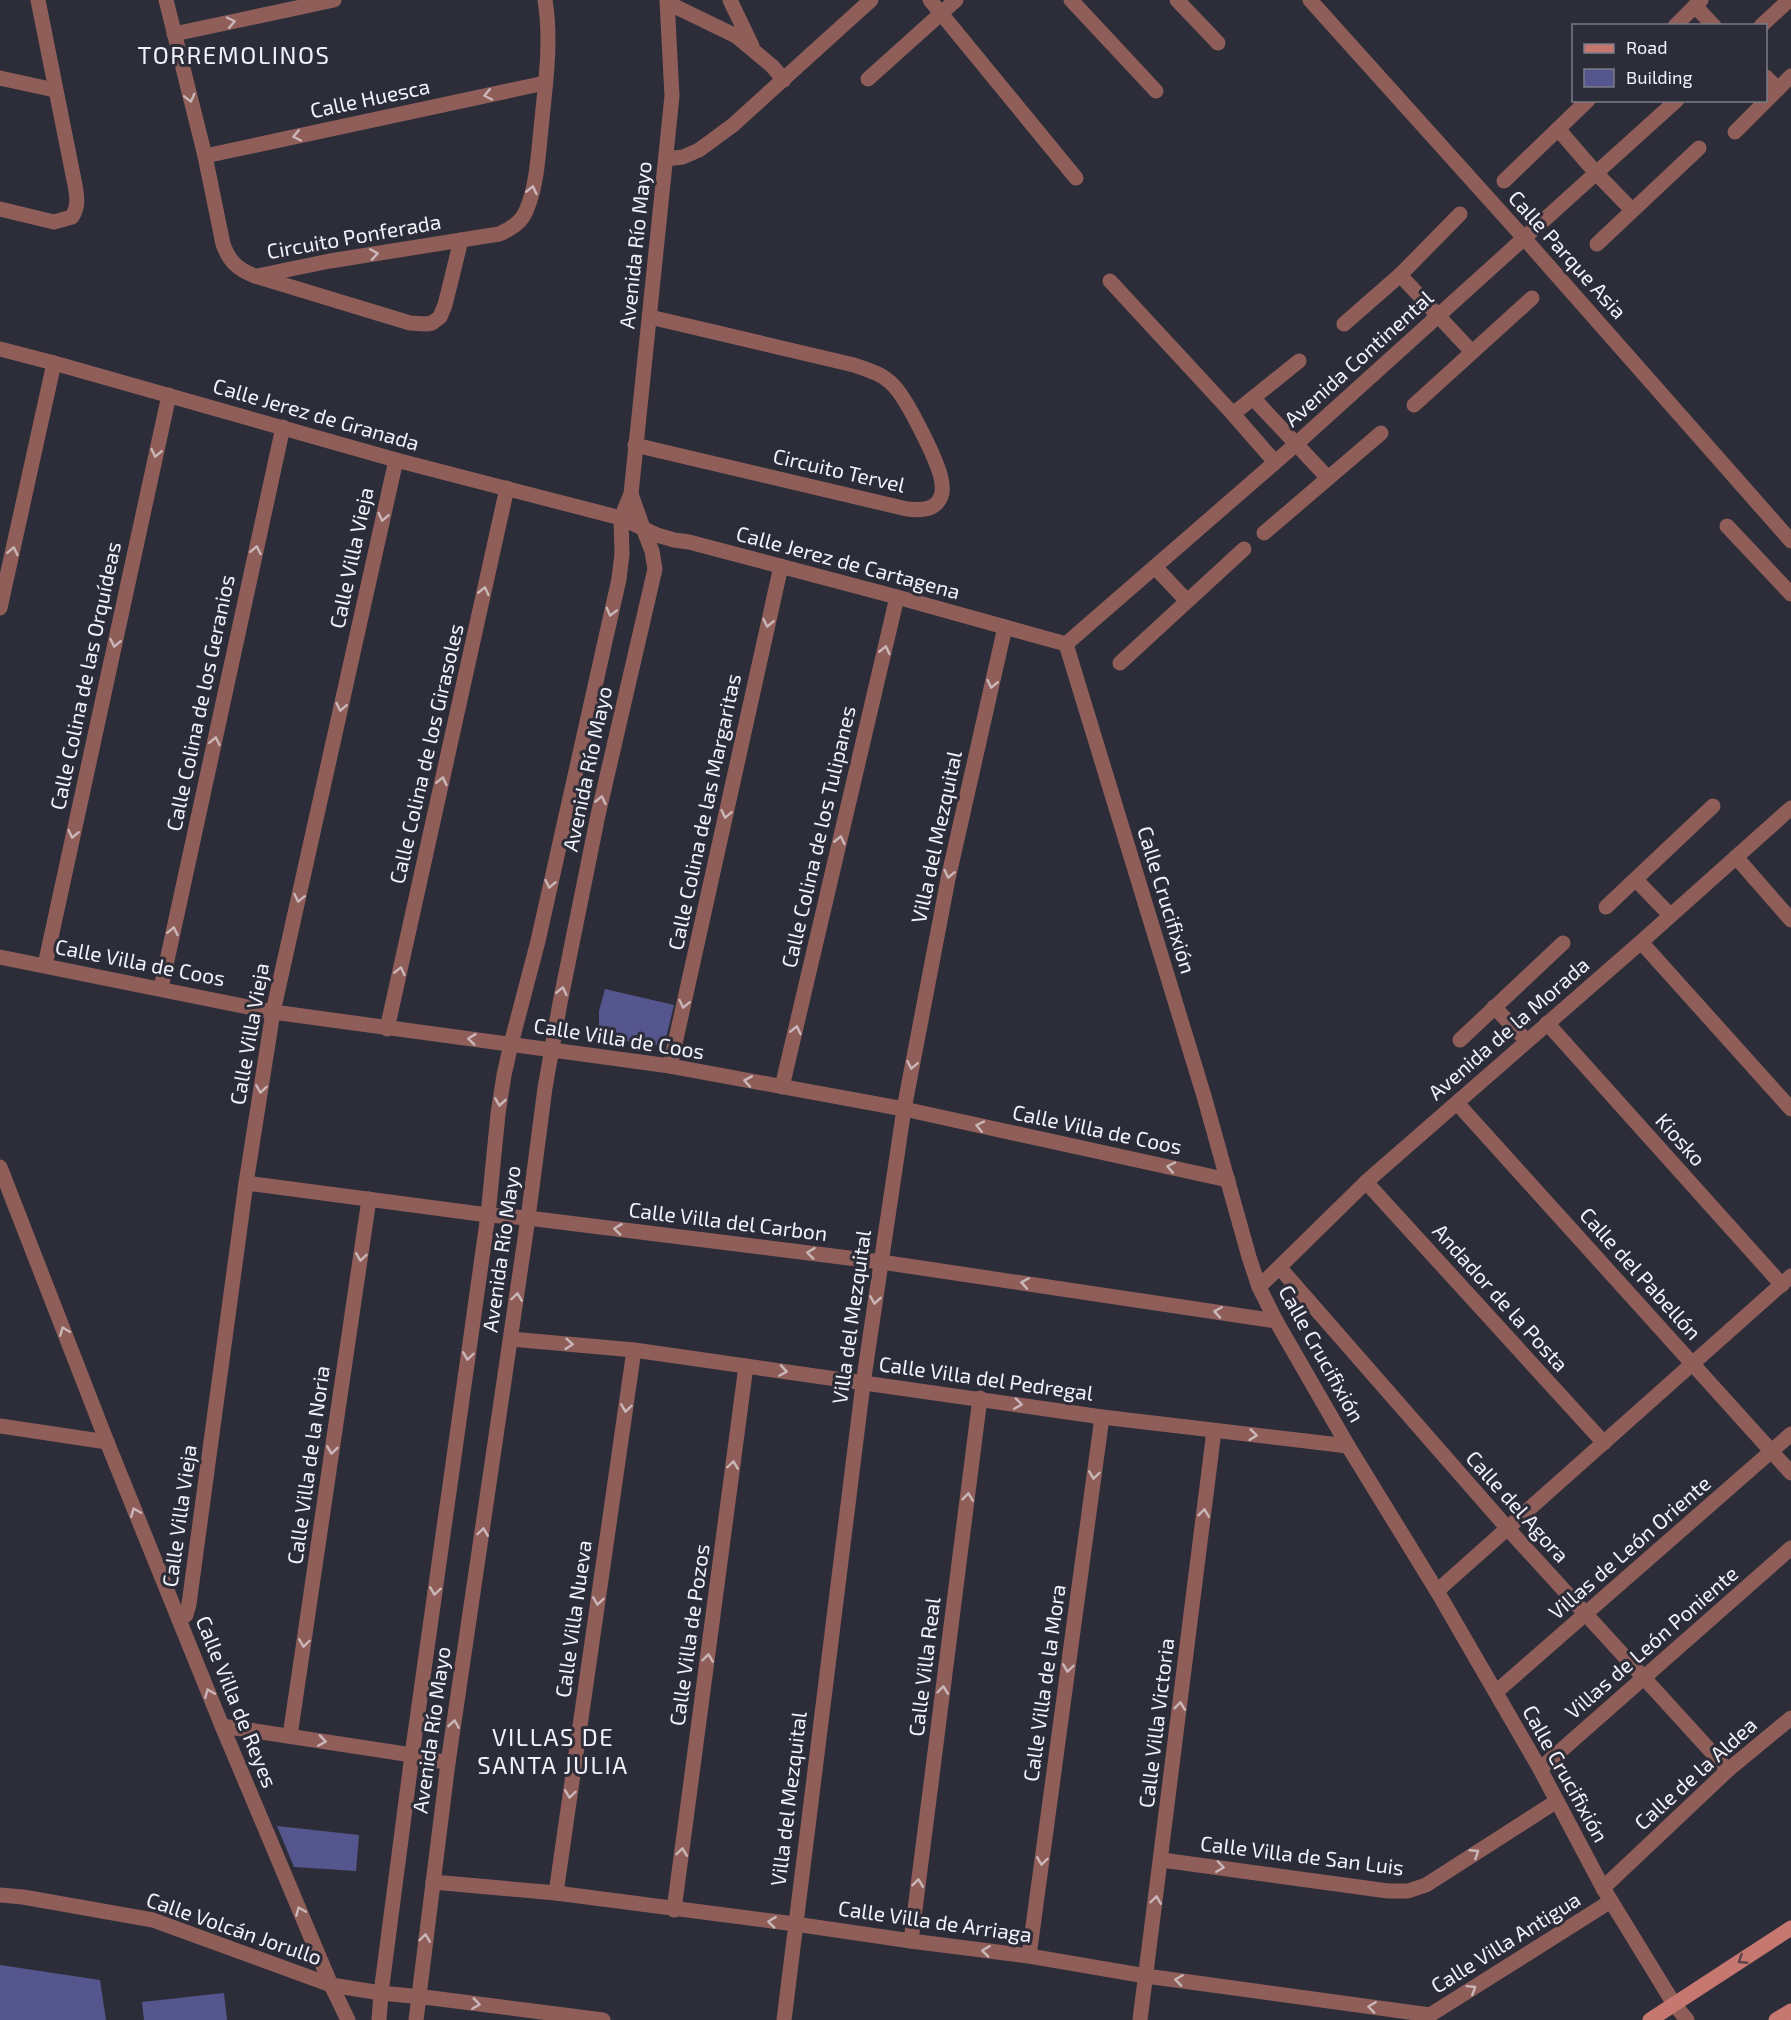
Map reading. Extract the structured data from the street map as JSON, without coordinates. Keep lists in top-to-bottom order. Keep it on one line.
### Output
{"streets":{"street":["Calle Huesca","Circuito Ponferada","Avenida Río Mayo","Calle Parque Asia","Avenida Continental","Calle Jerez de Granada","Circuito Tervel","Calle Villa Vieja","Calle Jerez de Cartagena","Calle Colina de las Orquídeas","Calle Colina de los Geranios","Calle Colina de los Girasoles","Calle Colina de las Margaritas","Calle Colina de los Tulipanes","Villa del Mezquital","Calle Crucifixión","Calle Villa de Coos","Avenida de la Morada","Kiosko","Calle Villa del Carbon","Calle del Pabellón","Andador de la Posta","Calle Villa del Pedregal","Calle Villa de la Noria","Calle del Agora","Villas de León Oriente","Calle Villa Nueva","Calle Villa de Pozos","Villas de León Poniente","Calle Villa Real","Calle Villa de la Mora","Calle Villa de Reyes","Calle Villa Victoria","Calle de la Aldea","Calle Villa de San Luis","Calle Villa de Arriaga","Calle Volcán Jorullo","Calle Villa Antigua"]},"crossings":[["Calle Huesca","Circuito Ponferada"],["Avenida Río Mayo","Calle Jerez de Granada"],["Avenida Río Mayo","Circuito Tervel"],["Avenida Río Mayo","Calle Jerez de Cartagena"],["Avenida Río Mayo","Calle Villa de Coos"],["Avenida Río Mayo","Calle Villa del Carbon"],["Avenida Río Mayo","Calle Villa del Pedregal"],["Avenida Río Mayo","Calle Villa de Arriaga"],["Avenida Río Mayo","Calle Volcán Jorullo"],["Calle Parque Asia","Avenida Continental"],["Avenida Continental","Calle Jerez de Cartagena"],["Avenida Continental","Calle Crucifixión"],["Calle Jerez de Granada","Calle Villa Vieja"],["Calle Jerez de Granada","Calle Jerez de Cartagena"],["Calle Jerez de Granada","Calle Colina de las Orquídeas"],["Calle Jerez de Granada","Calle Colina de los Geranios"],["Calle Jerez de Granada","Calle Colina de los Girasoles"],["Calle Villa Vieja","Calle Villa de Coos"],["Calle Villa Vieja","Calle Villa del Carbon"],["Calle Villa Vieja","Calle Villa de Reyes"],["Calle Jerez de Cartagena","Calle Colina de las Margaritas"],["Calle Jerez de Cartagena","Calle Colina de los Tulipanes"],["Calle Jerez de Cartagena","Villa del Mezquital"],["Calle Jerez de Cartagena","Calle Crucifixión"],["Calle Colina de las Orquídeas","Calle Villa de Coos"],["Calle Colina de los Geranios","Calle Villa de Coos"],["Calle Colina de los Girasoles","Calle Villa de Coos"],["Calle Colina de las Margaritas","Calle Villa de Coos"],["Calle Colina de los Tulipanes","Calle Villa de Coos"],["Villa del Mezquital","Calle Villa de Coos"],["Villa del Mezquital","Calle Villa del Carbon"],["Villa del Mezquital","Calle Villa del Pedregal"],["Villa del Mezquital","Calle Villa de Arriaga"],["Calle Crucifixión","Calle Villa de Coos"],["Calle Crucifixión","Avenida de la Morada"],["Calle Crucifixión","Calle Villa del Carbon"],["Calle Crucifixión","Calle Villa del Pedregal"],["Calle Crucifixión","Villas de León Oriente"],["Calle Crucifixión","Villas de León Poniente"],["Calle Crucifixión","Calle de la Aldea"],["Calle Crucifixión","Calle Villa de San Luis"],["Calle Crucifixión","Calle Villa Antigua"],["Avenida de la Morada","Kiosko"],["Avenida de la Morada","Calle del Pabellón"],["Avenida de la Morada","Andador de la Posta"],["Avenida de la Morada","Calle del Agora"],["Calle Villa del Carbon","Calle Villa de la Noria"],["Calle del Pabellón","Villas de León Oriente"],["Calle Villa del Pedregal","Calle Villa Nueva"],["Calle Villa del Pedregal","Calle Villa de Pozos"],["Calle Villa del Pedregal","Calle Villa Real"],["Calle Villa del Pedregal","Calle Villa de la Mora"],["Calle Villa del Pedregal","Calle Villa Victoria"],["Calle del Agora","Villas de León Oriente"],["Calle del Agora","Villas de León Poniente"],["Calle del Agora","Calle de la Aldea"],["Calle Villa Nueva","Calle Villa de Arriaga"],["Calle Villa de Pozos","Calle Villa de Arriaga"],["Calle Villa Real","Calle Villa de Arriaga"],["Calle Villa de la Mora","Calle Villa de Arriaga"],["Calle Villa de Reyes","Calle Volcán Jorullo"],["Calle Villa Victoria","Calle Villa de San Luis"],["Calle Villa Victoria","Calle Villa de Arriaga"],["Calle Villa de Arriaga","Calle Villa Antigua"]],"one_way":["Calle Villa Vieja","Calle Colina de los Geranios","Calle Colina de los Girasoles","Calle Colina de las Margaritas","Calle Colina de los Tulipanes","Villa del Mezquital","Calle Villa de Coos","Calle Villa del Carbon","Calle Villa del Pedregal","Calle Villa de la Noria","Calle Villa Nueva","Calle Villa de Pozos","Calle Villa Real","Calle Villa de la Mora","Calle Villa de Reyes","Calle Villa Victoria","Calle Villa de San Luis","Calle Villa de Arriaga","Calle Villa Antigua"],"districts":["TORREMOLINOS","VILLAS DE SANTA JULIA"],"legend":["Road","Building"]}
